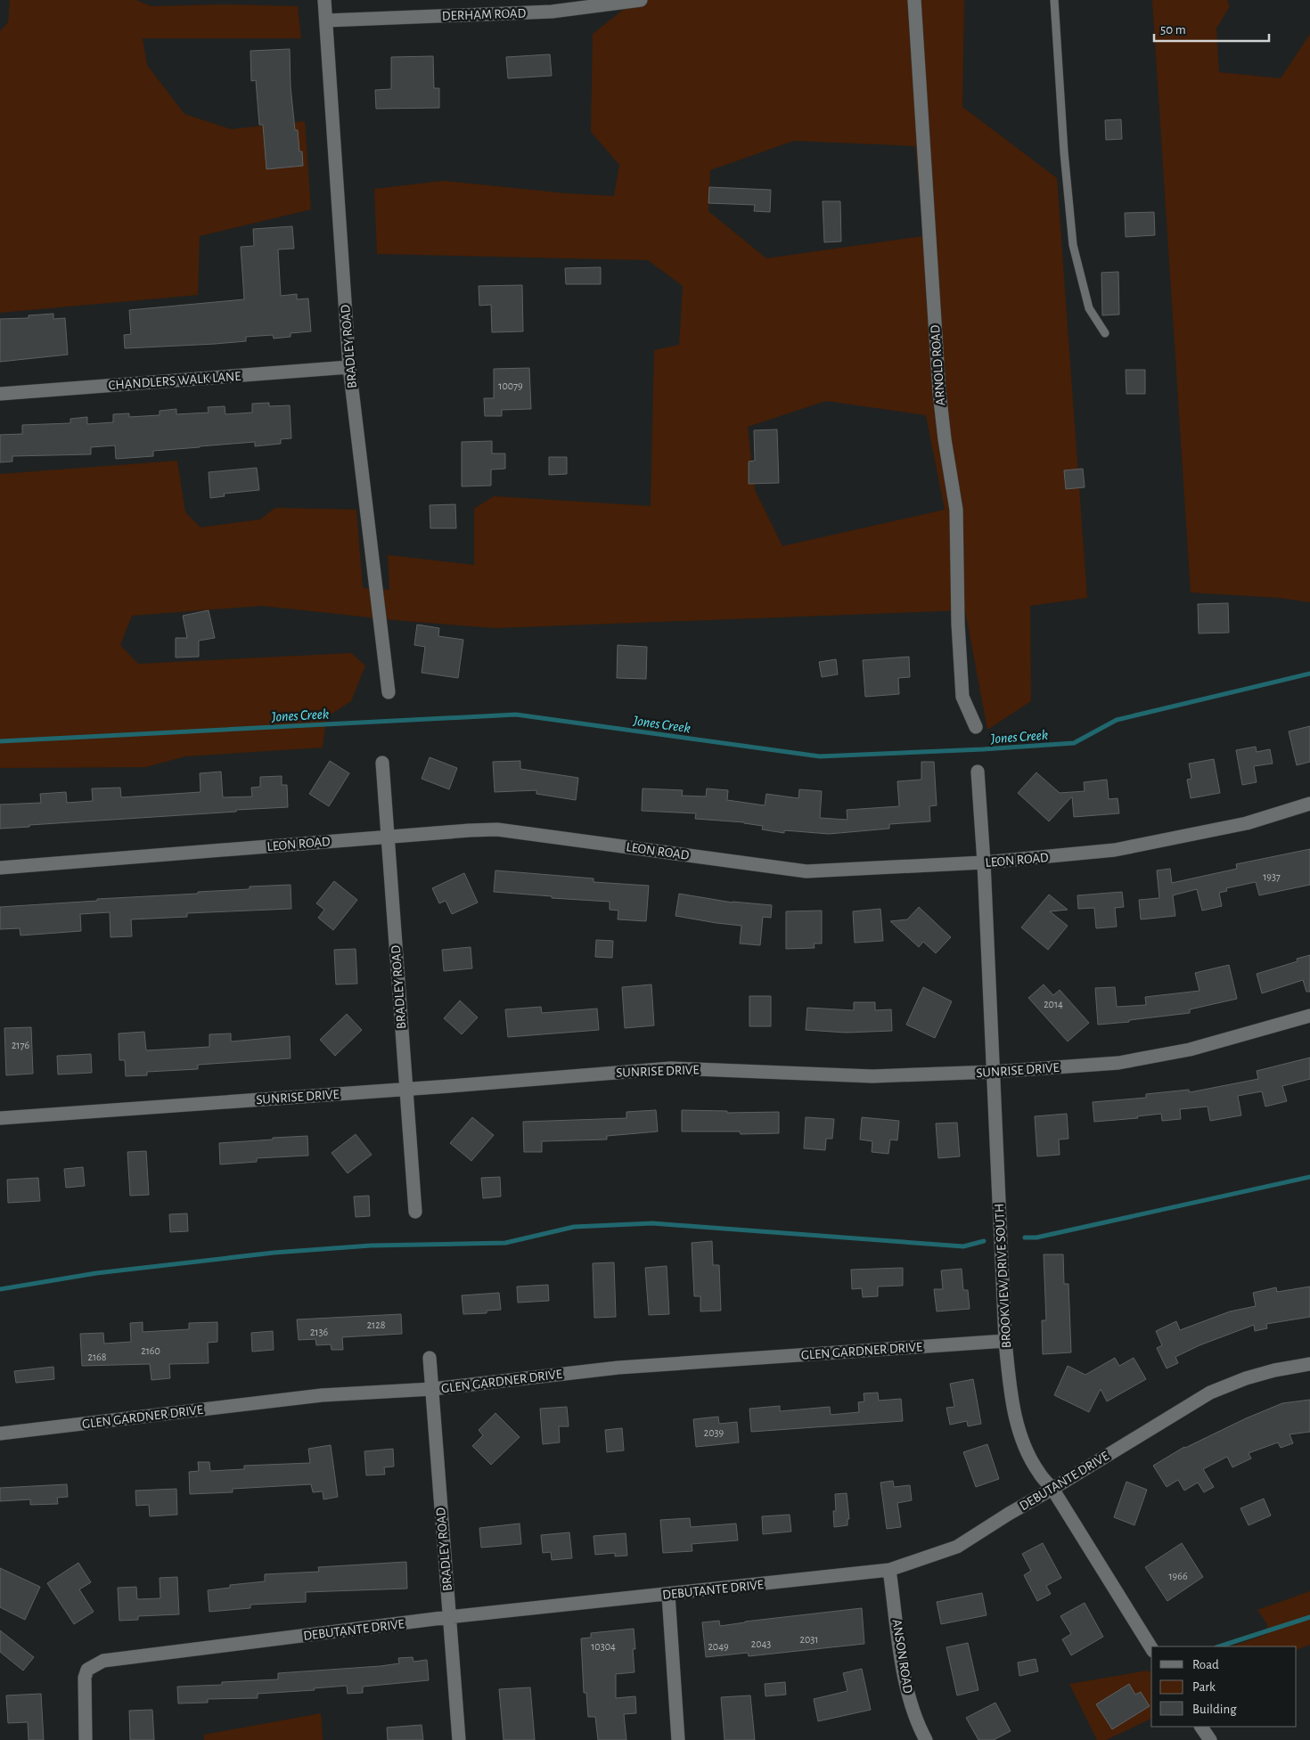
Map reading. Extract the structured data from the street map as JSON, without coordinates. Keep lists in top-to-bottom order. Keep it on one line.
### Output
{"streets":{"street":["DERHAM ROAD","BRADLEY ROAD","ARNOLD ROAD","CHANDLERS WALK LANE","LEON ROAD","SUNRISE DRIVE","BROOKVIEW DRIVE SOUTH","GLEN GARDNER DRIVE","DEBUTANTE DRIVE","ANSON ROAD"]},"crossings":[["DERHAM ROAD","BRADLEY ROAD"],["BRADLEY ROAD","CHANDLERS WALK LANE"],["BRADLEY ROAD","LEON ROAD"],["BRADLEY ROAD","SUNRISE DRIVE"],["BRADLEY ROAD","GLEN GARDNER DRIVE"],["BRADLEY ROAD","DEBUTANTE DRIVE"],["LEON ROAD","BROOKVIEW DRIVE SOUTH"],["SUNRISE DRIVE","BROOKVIEW DRIVE SOUTH"],["BROOKVIEW DRIVE SOUTH","GLEN GARDNER DRIVE"],["BROOKVIEW DRIVE SOUTH","DEBUTANTE DRIVE"],["DEBUTANTE DRIVE","ANSON ROAD"]],"water":["Jones Creek"],"house_numbers":["10079","1937","2014","2176","2128","2136","2160","2168","2039","1966","2031","2043","10304","2049"],"legend":["Road","Park","Building"],"scale_bar":"50 m"}
